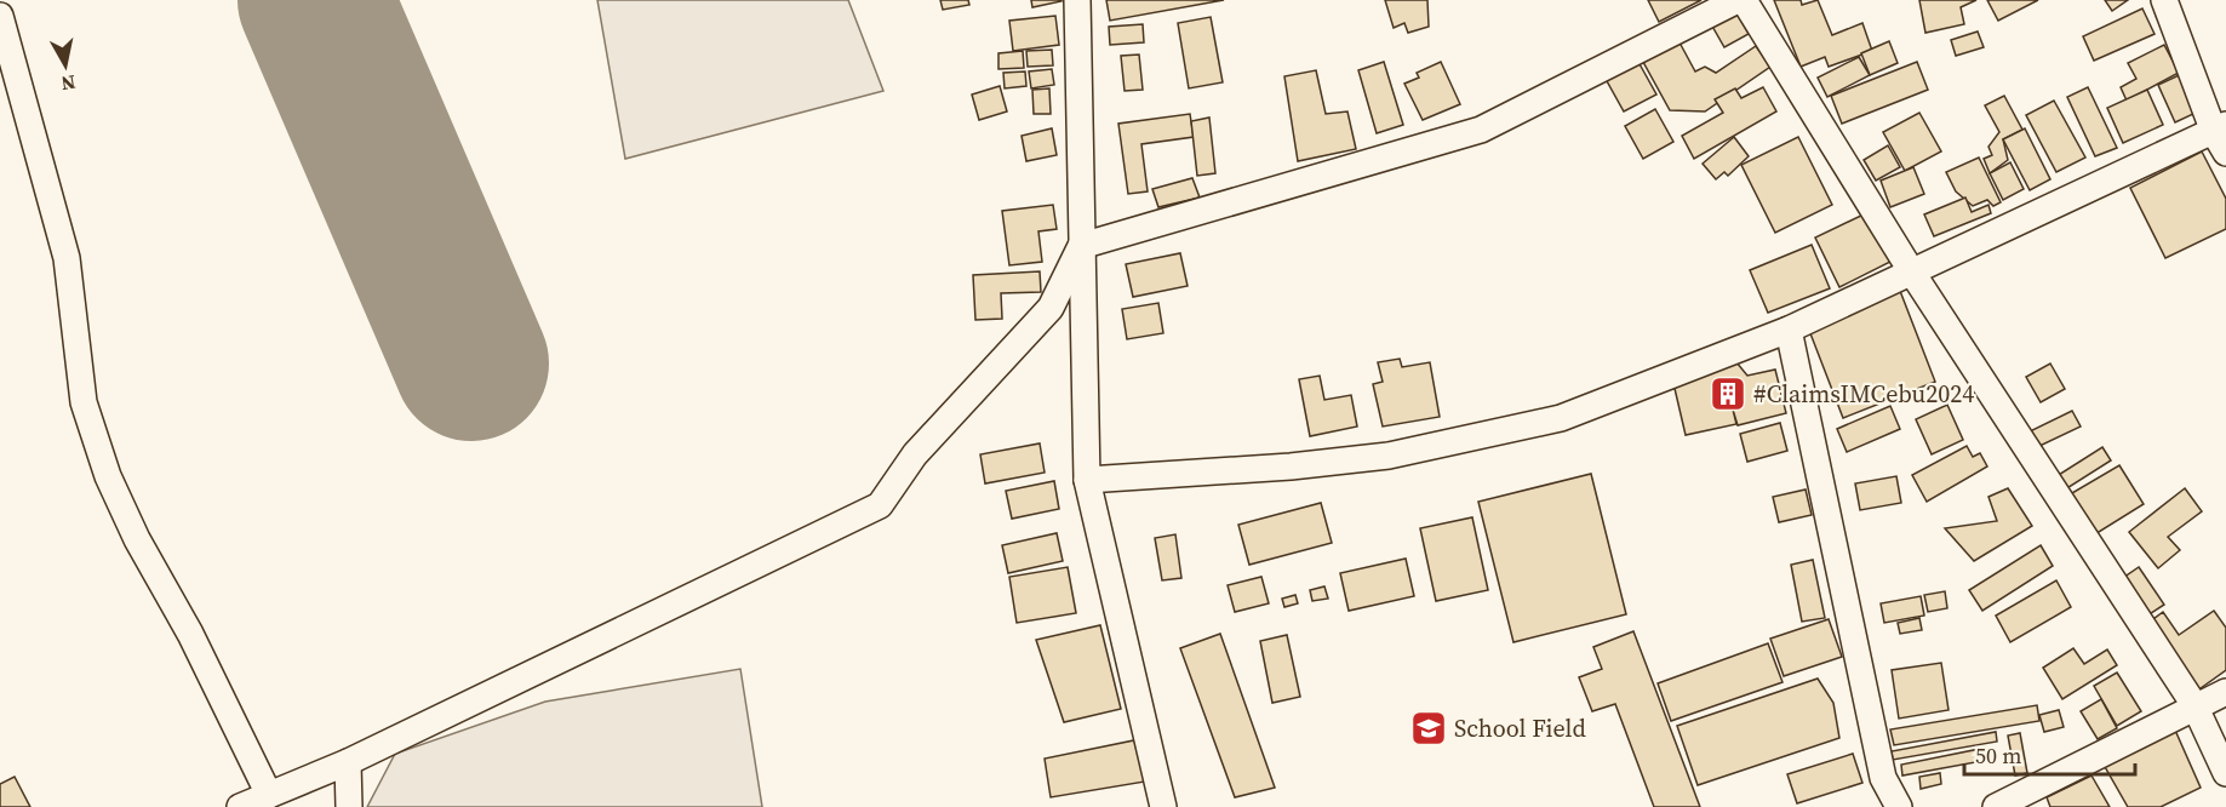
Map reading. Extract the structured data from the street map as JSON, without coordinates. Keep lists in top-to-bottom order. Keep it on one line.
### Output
{"places":{"building":["#ClaimsIMCebu2024"],"school or university":["School Field"]},"scale_bar":"50 m","north":"bottom"}
